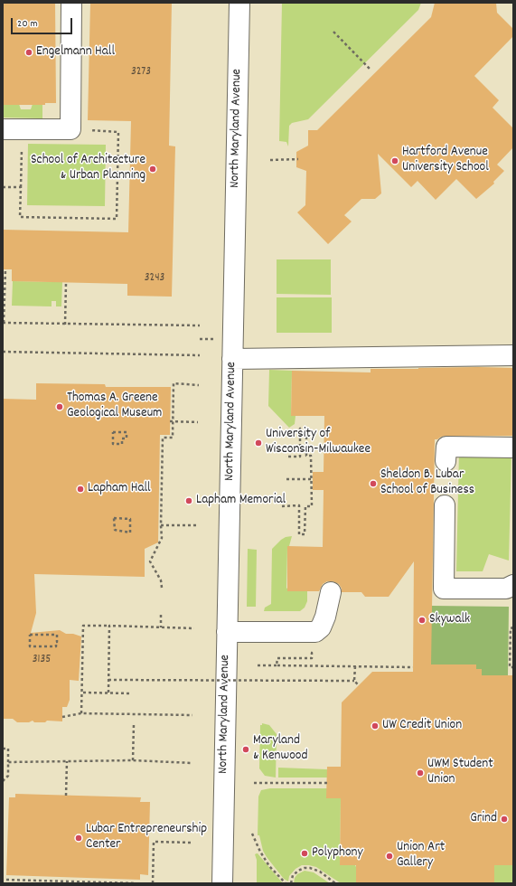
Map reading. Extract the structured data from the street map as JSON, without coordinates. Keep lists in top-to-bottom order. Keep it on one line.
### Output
{"streets":{"street":["North Maryland Avenue"]},"places":["Engelmann Hall","Hartford Avenue University School","School of Architecture & Urban Planning","Thomas A. Greene Geological Museum","University of Wisconsin-Milwaukee","Sheldon B. Lubar School of Business","Lapham Hall","Lapham Memorial","Skywalk","UW Credit Union","Maryland & Kenwood","UWM Student Union","Grind","Lubar Entrepreneurship Center","Polyphony","Union Art Gallery"],"house_numbers":["3273","3243","3135"],"scale_bar":"20 m"}
